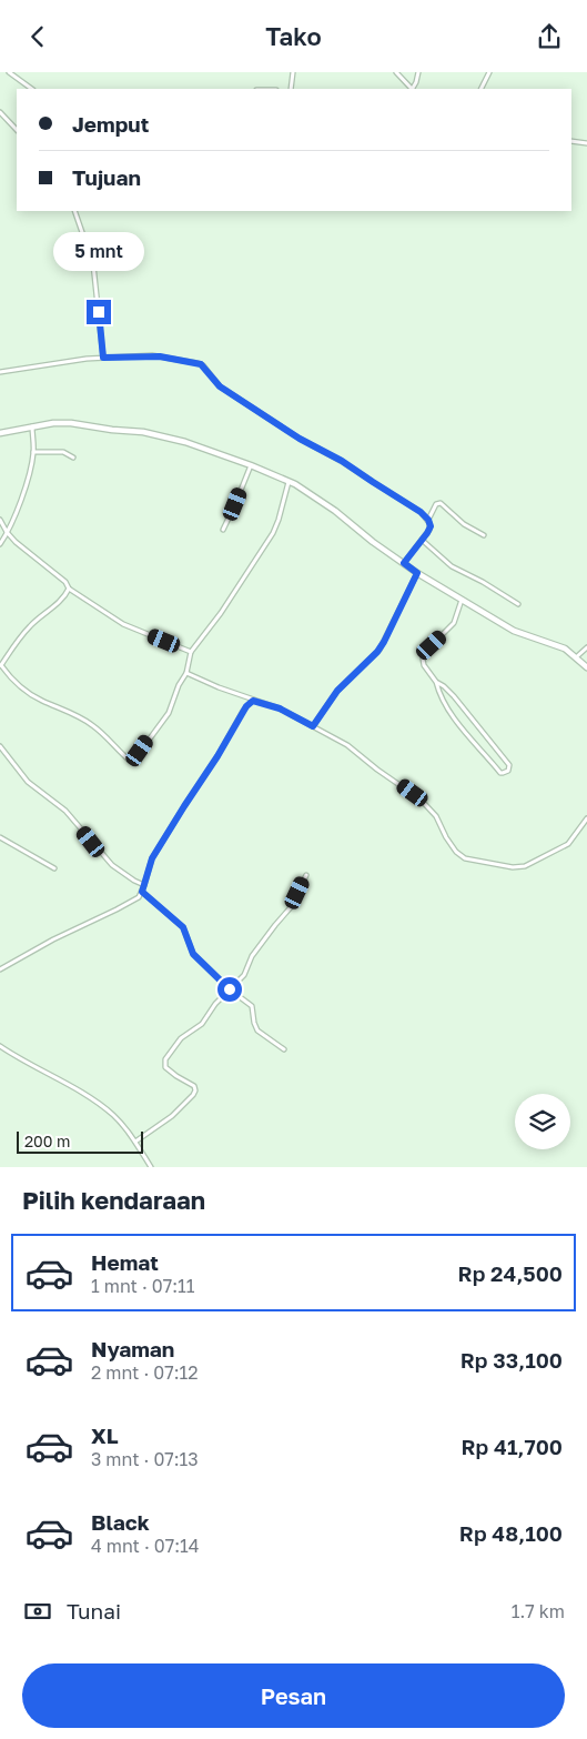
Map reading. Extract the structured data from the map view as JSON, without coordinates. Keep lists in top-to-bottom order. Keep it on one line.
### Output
{"scale_bar":"200 m","page":{"header":"Tako","banner":["Jemput","Tujuan"],"bubble":"5 mnt","scale":"200 m","heading":"Pilih kendaraan","list":[{"name":"Hemat","note":"1 mnt · 07:11","value":"Rp 24,500"},{"name":"Nyaman","note":"2 mnt · 07:12","value":"Rp 33,100"},{"name":"XL","note":"3 mnt · 07:13","value":"Rp 41,700"},{"name":"Black","note":"4 mnt · 07:14","value":"Rp 48,100"}],"pay":["Tunai","1.7 km"],"buttons":"Pesan"}}
